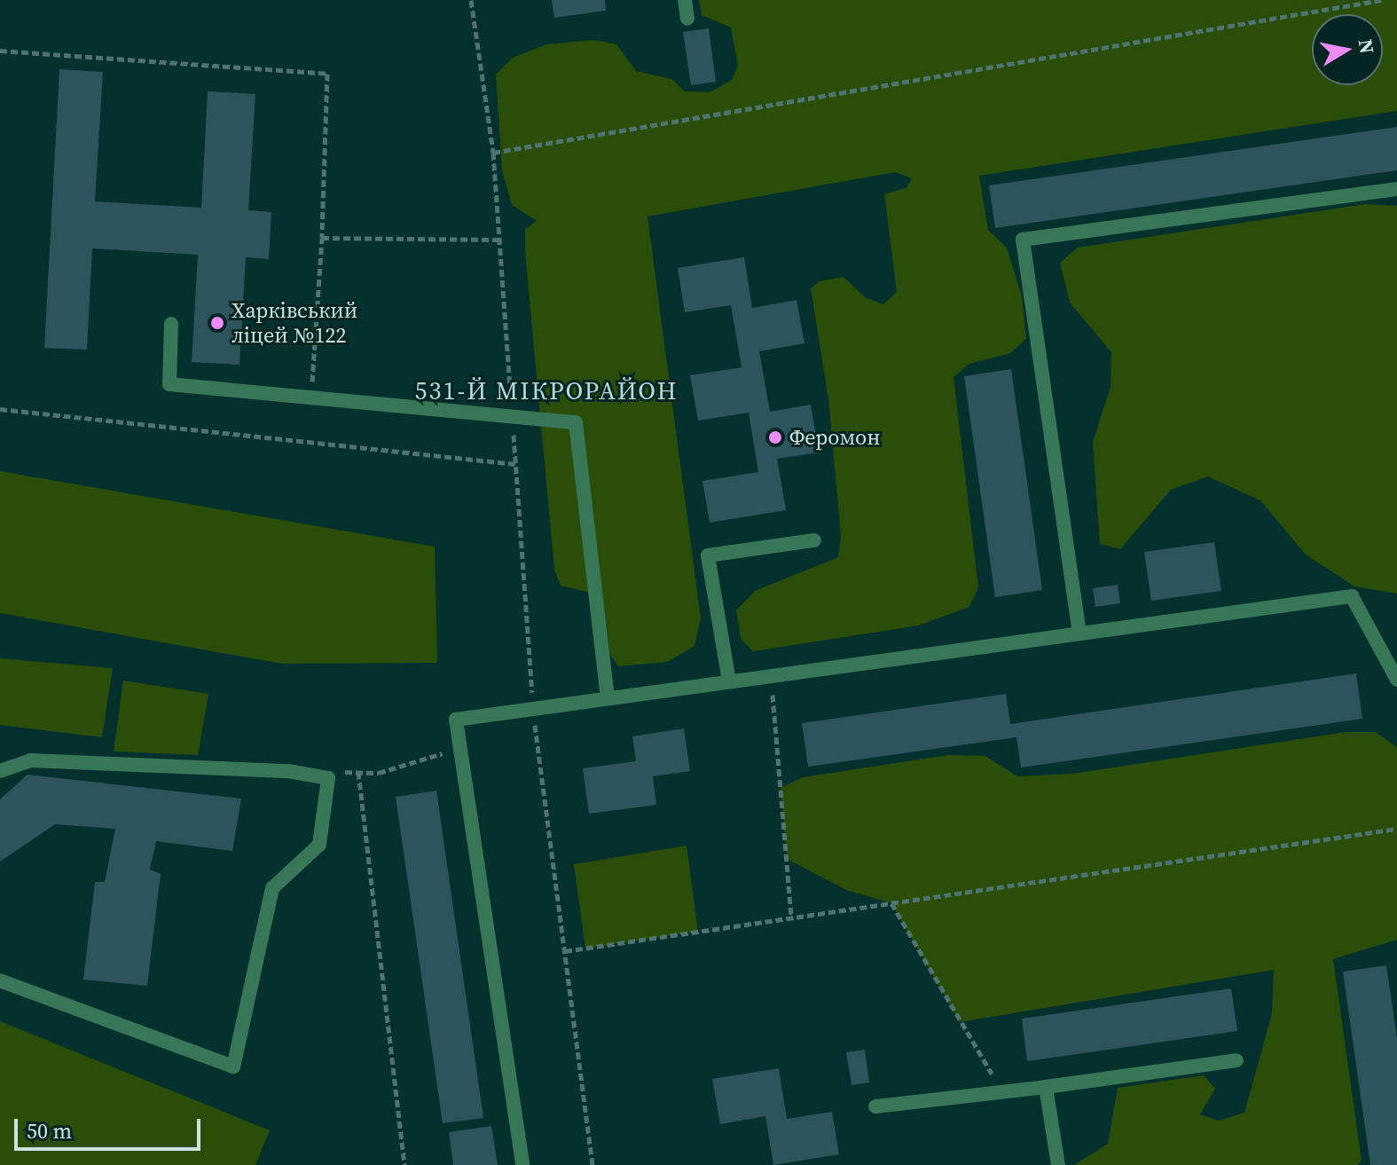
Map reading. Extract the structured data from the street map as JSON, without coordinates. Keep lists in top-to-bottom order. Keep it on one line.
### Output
{"districts":["531-Й МІКРОРАЙОН"],"places":["Харківський ліцей №122","Феромон"],"scale_bar":"50 m","north":"right"}
